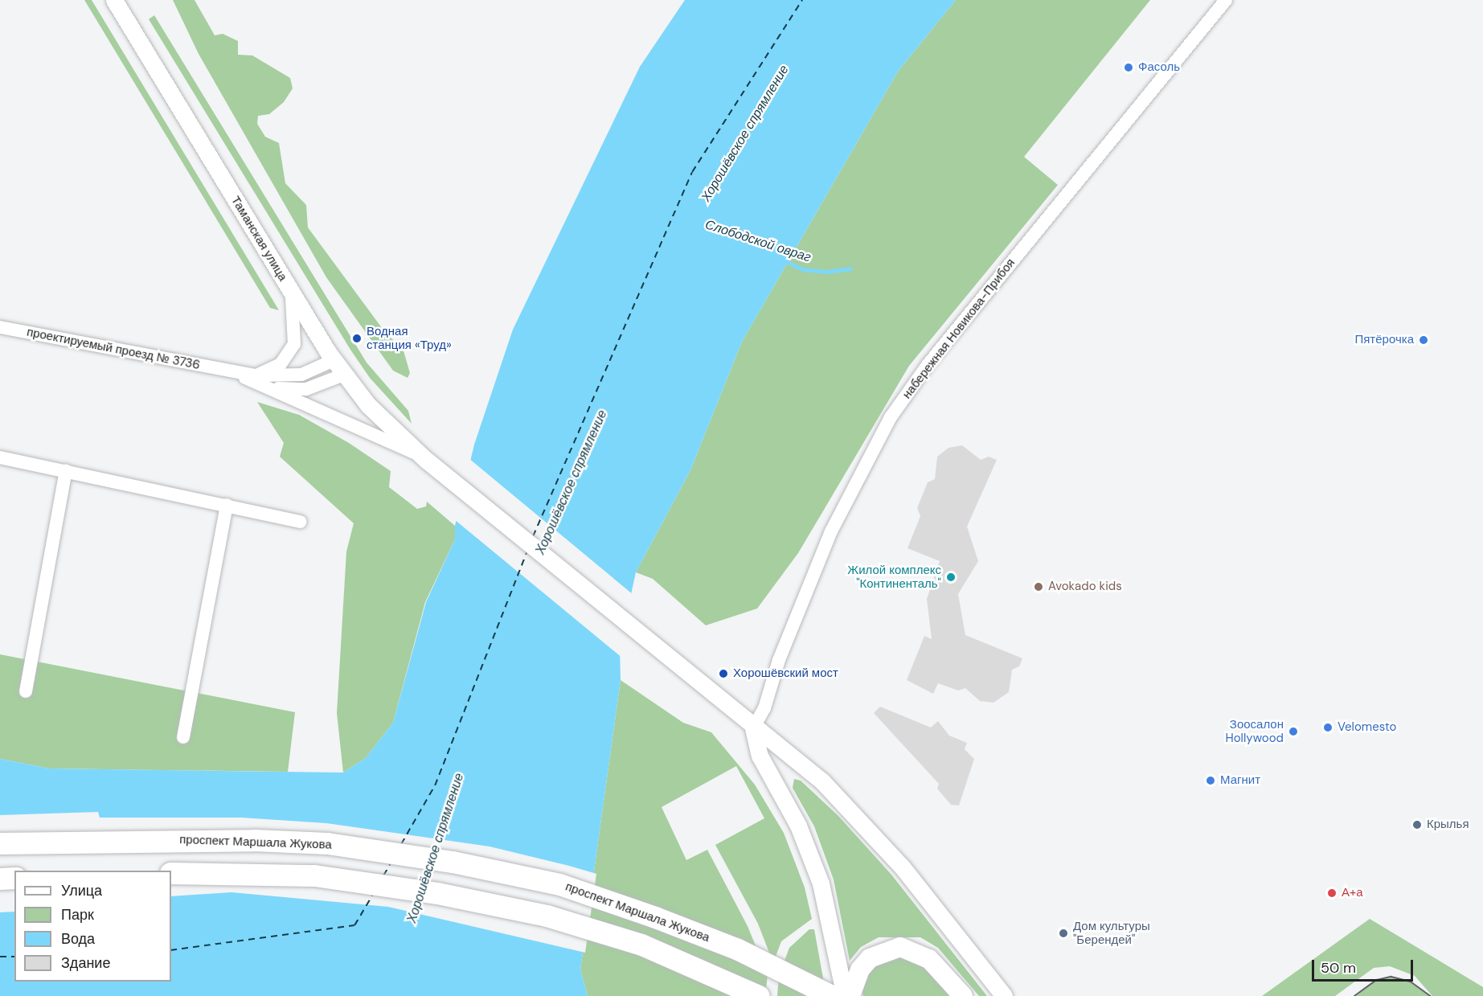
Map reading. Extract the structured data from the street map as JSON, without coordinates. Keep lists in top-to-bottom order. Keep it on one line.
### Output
{"streets":{"main road":["проспект Маршала Жукова"],"street":["Таманская улица","набережная Новикова-Прибоя","проектируемый проезд № 3736"]},"crossings":[["Таманская улица","набережная Новикова-Прибоя"]],"water":["Хорошёвское спрямление","Слободской овраг"],"places":["Фасоль","Водная станция «Труд»","Пятёрочка","Жилой комплекс \"Континенталь\"","Avokado kids","Хорошёвский мост","Velomesto","Зоосалон Hollywood","Магнит","Крылья","А+а","Дом культуры \"Берендей\""],"legend":["Улица","Парк","Вода","Здание"],"scale_bar":"50 m"}
